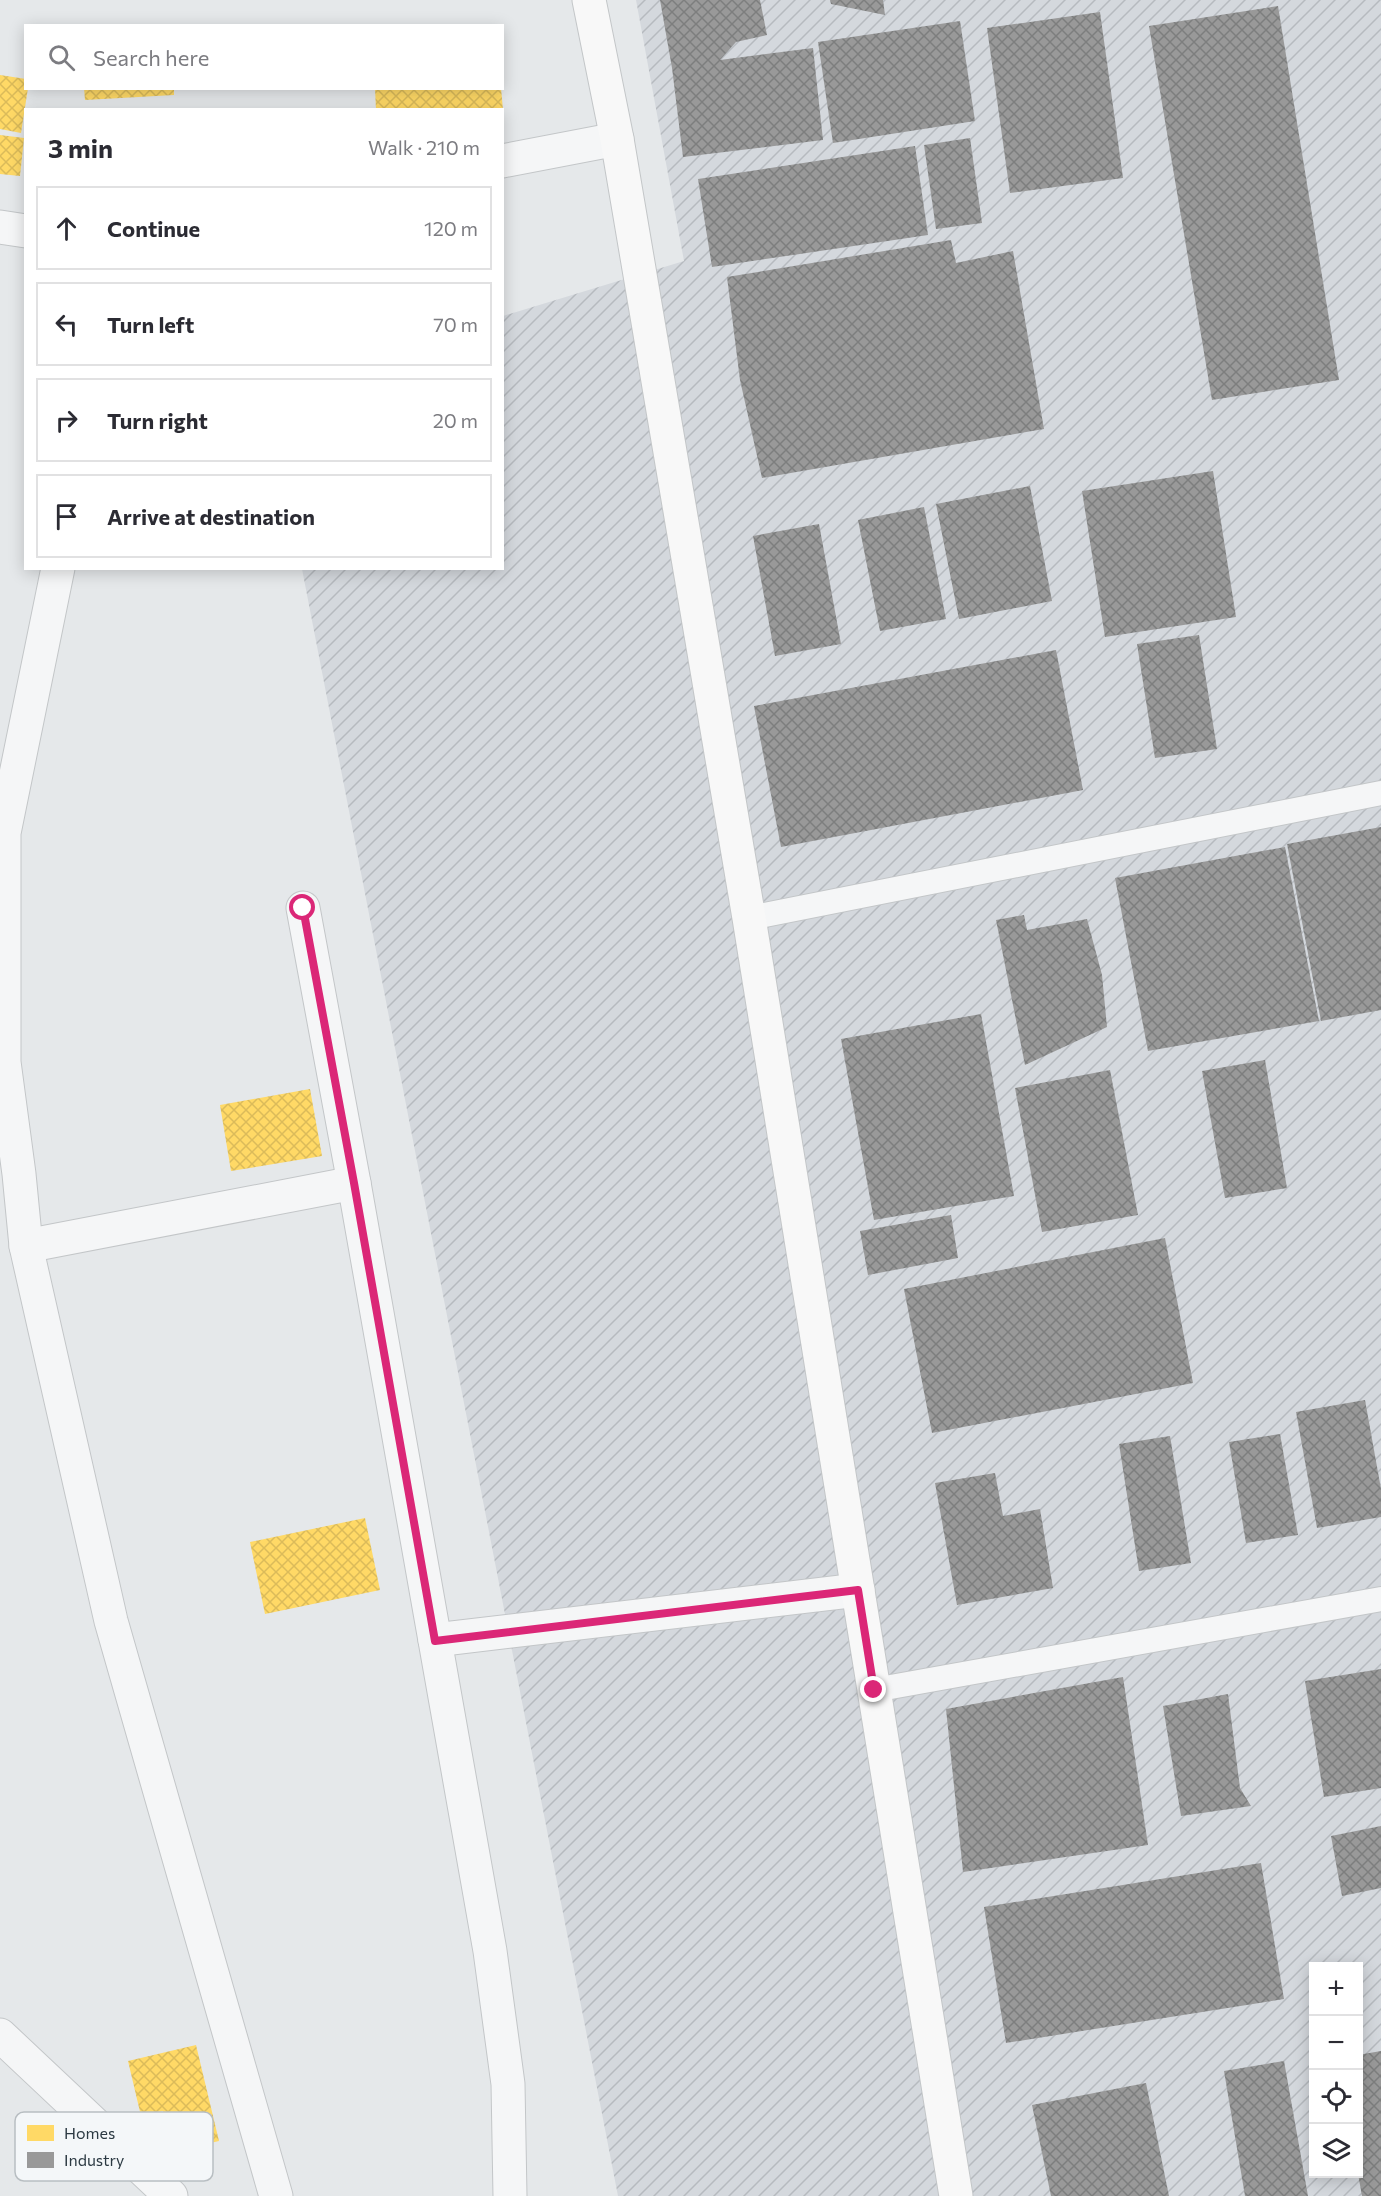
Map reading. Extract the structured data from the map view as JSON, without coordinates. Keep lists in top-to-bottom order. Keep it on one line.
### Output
{"legend":["Homes","Industry"],"page":{"search":"Search here","heading":["3 min","Walk · 210 m"],"list":[["Continue","120 m"],["Turn left","70 m"],["Turn right","20 m"],"Arrive at destination"],"map_buttons":["+","−"]}}
